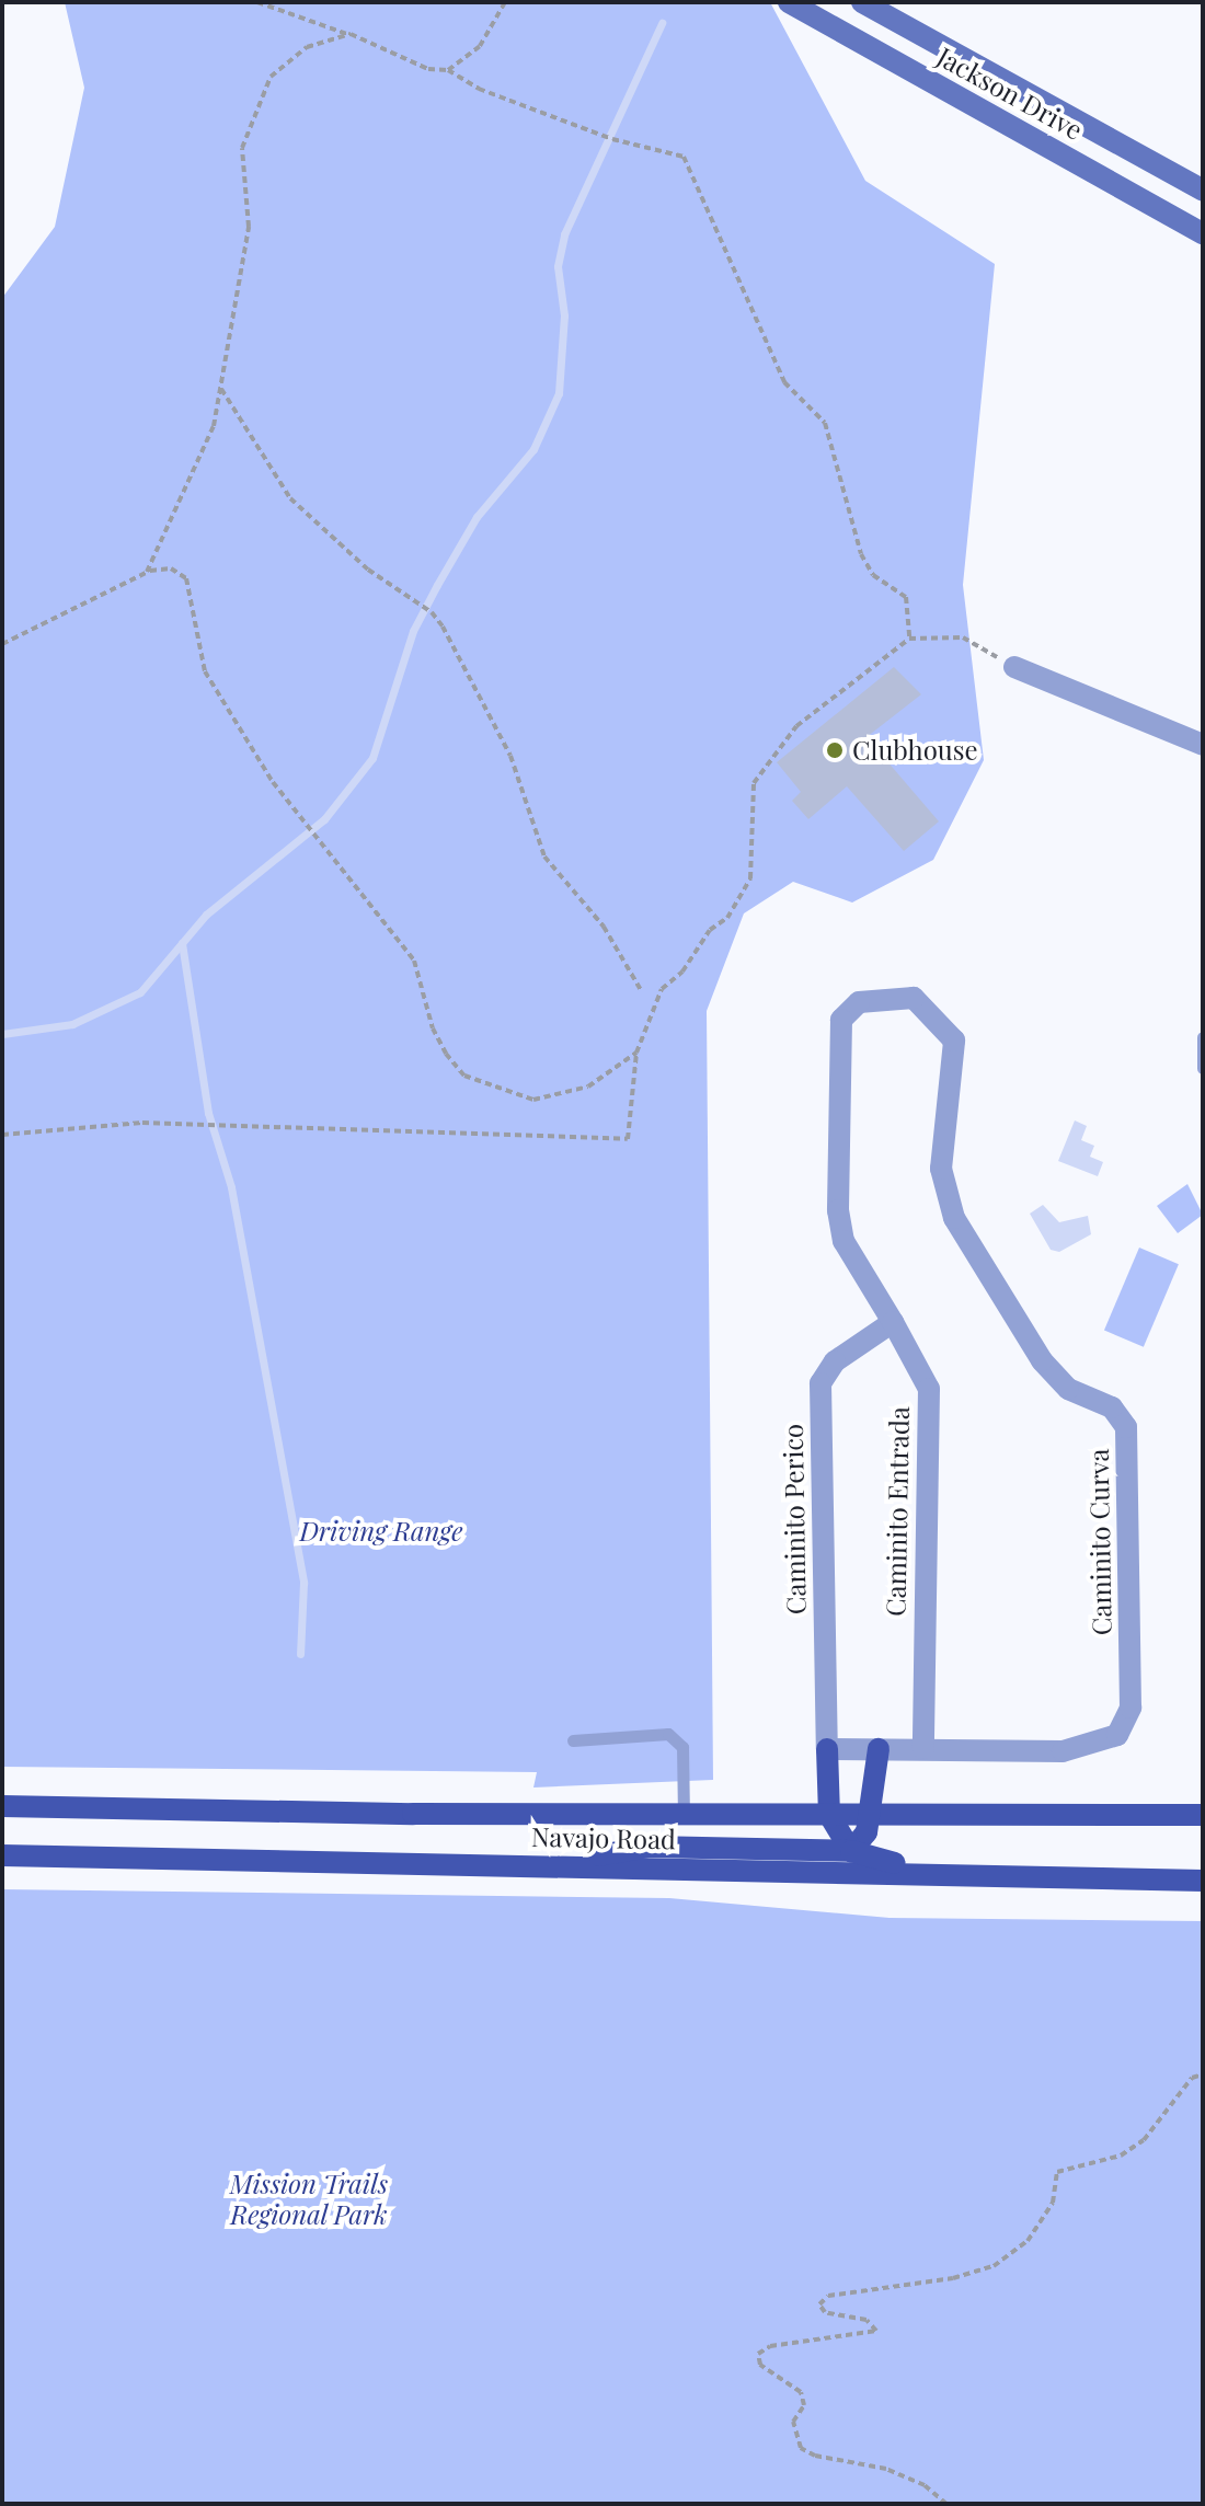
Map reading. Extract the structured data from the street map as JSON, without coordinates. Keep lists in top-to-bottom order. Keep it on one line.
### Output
{"streets":{"main road":["Jackson Drive","Navajo Road"],"street":["Caminito Entrada","Caminito Perico","Caminito Curva"]},"crossings":[["Caminito Entrada","Caminito Perico"],["Caminito Entrada","Caminito Curva"]],"parks":["Driving Range","Mission Trails Regional Park"],"places":["Clubhouse"]}
